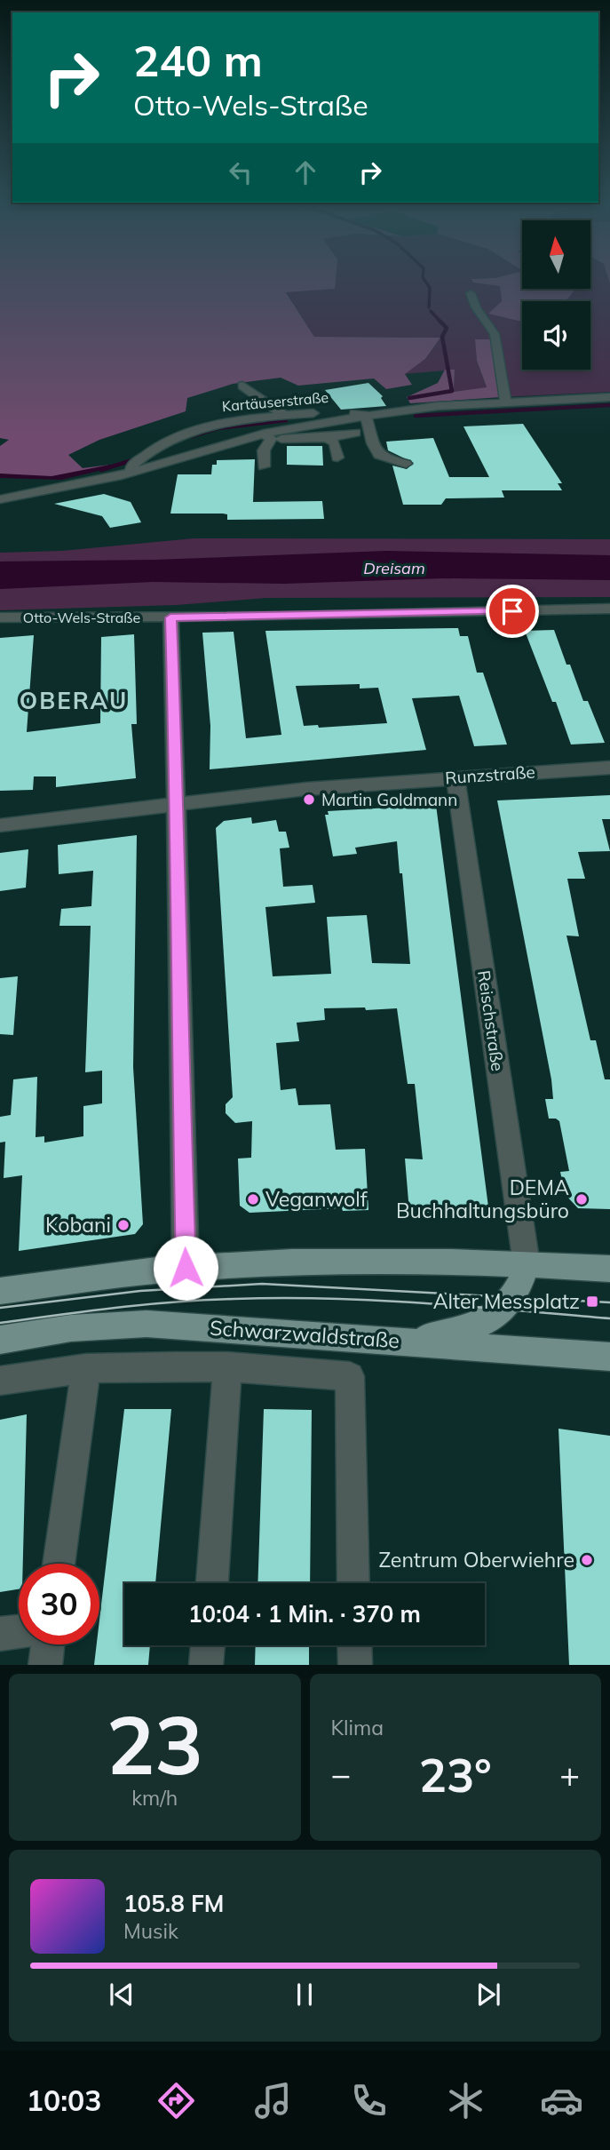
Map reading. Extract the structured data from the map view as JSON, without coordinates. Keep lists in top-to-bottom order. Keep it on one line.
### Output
{"streets":{"main road":["Schwarzwaldstraße"],"street":["Kartäuserstraße","Otto-Wels-Straße","Runzstraße","Reischstraße"]},"crossings":[["Runzstraße","Reischstraße"]],"districts":["OBERAU"],"water":["Dreisam"],"places":{"other":["Martin Goldmann","Veganwolf","DEMA Buchhaltungsbüro","Kobani","Zentrum Oberwiehre"],"transit":["Alter Messplatz"]},"north":"top","page":{"turn":["240 m","Otto-Wels-Straße"],"limit":"30","trip":"10:04 · 1 Min. · 370 m","tile":[["23","km/h"],"Klima"],"heat":["−","23°","+"],"song":["105.8 FM","Musik"],"tabs":"10:03"}}
